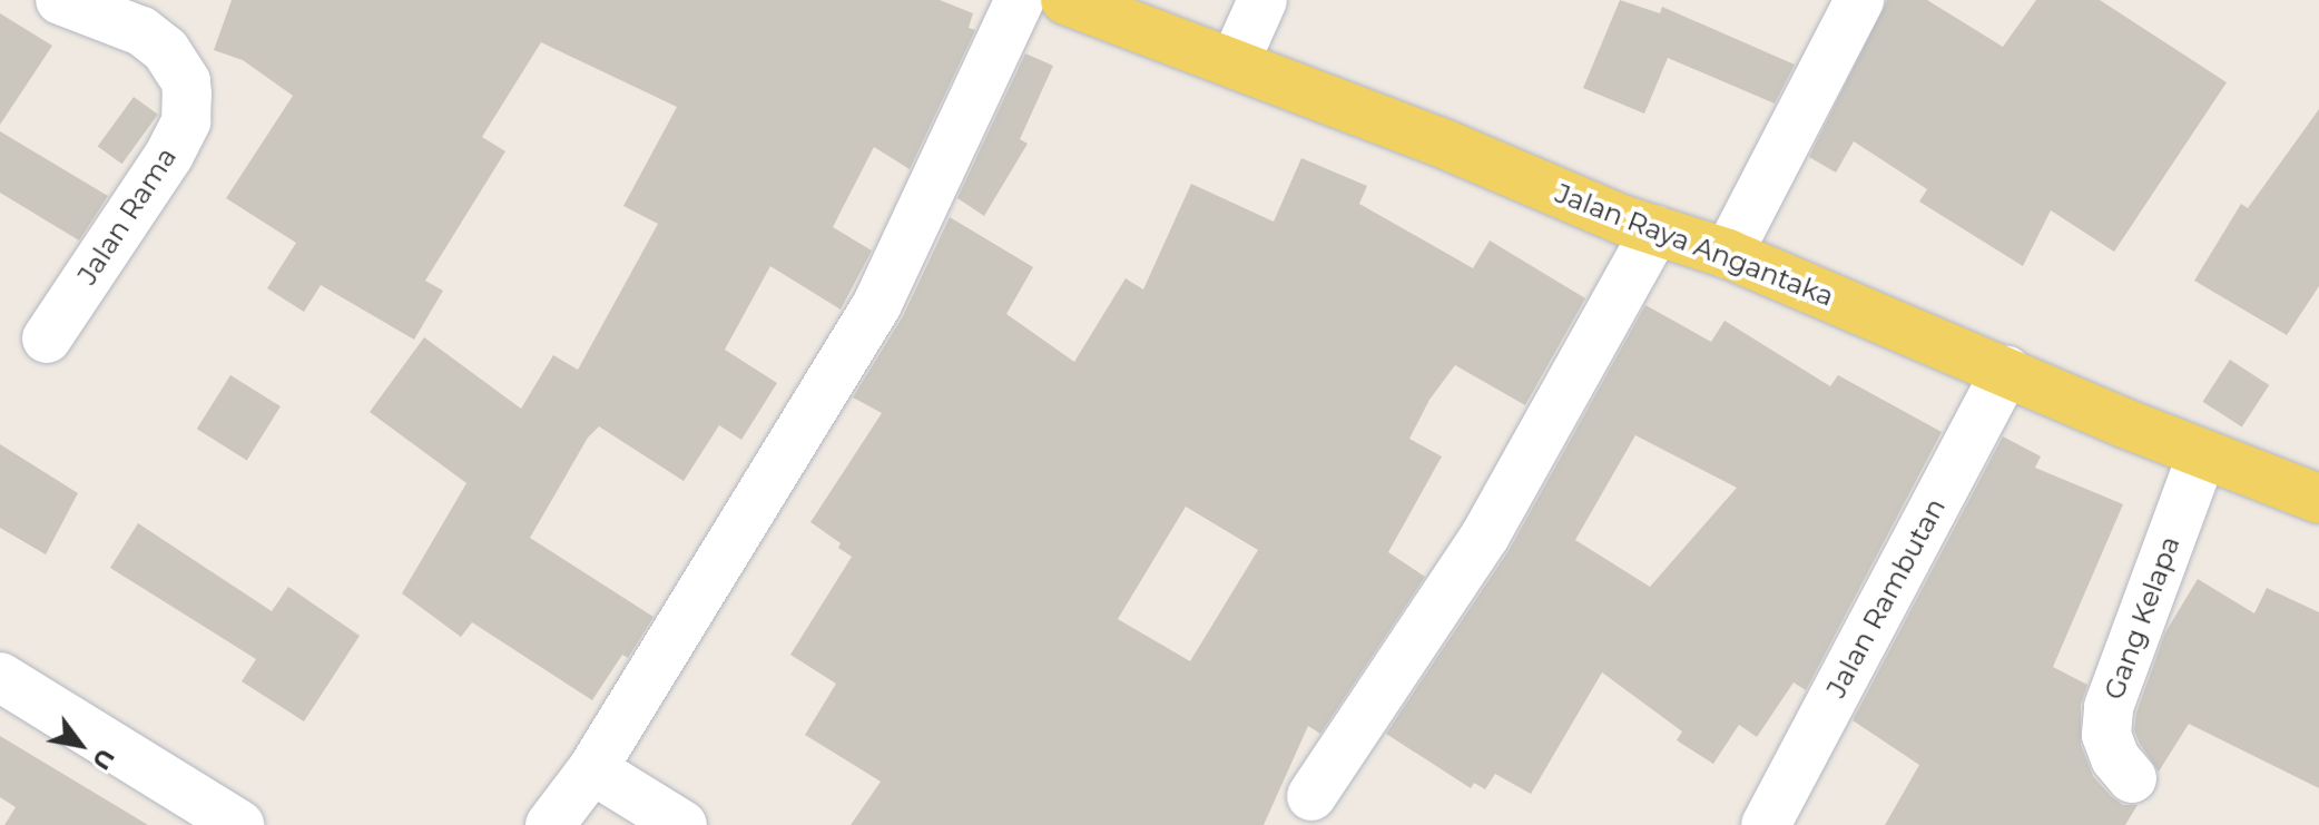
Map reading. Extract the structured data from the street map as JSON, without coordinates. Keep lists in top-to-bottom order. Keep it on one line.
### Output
{"streets":{"main road":["Jalan Raya Angantaka"],"street":["Jalan Rama","Jalan Rambutan","Gang Kelapa"]},"crossings":[["Jalan Raya Angantaka","Jalan Rambutan"],["Jalan Raya Angantaka","Gang Kelapa"]],"north":"bottom right"}
